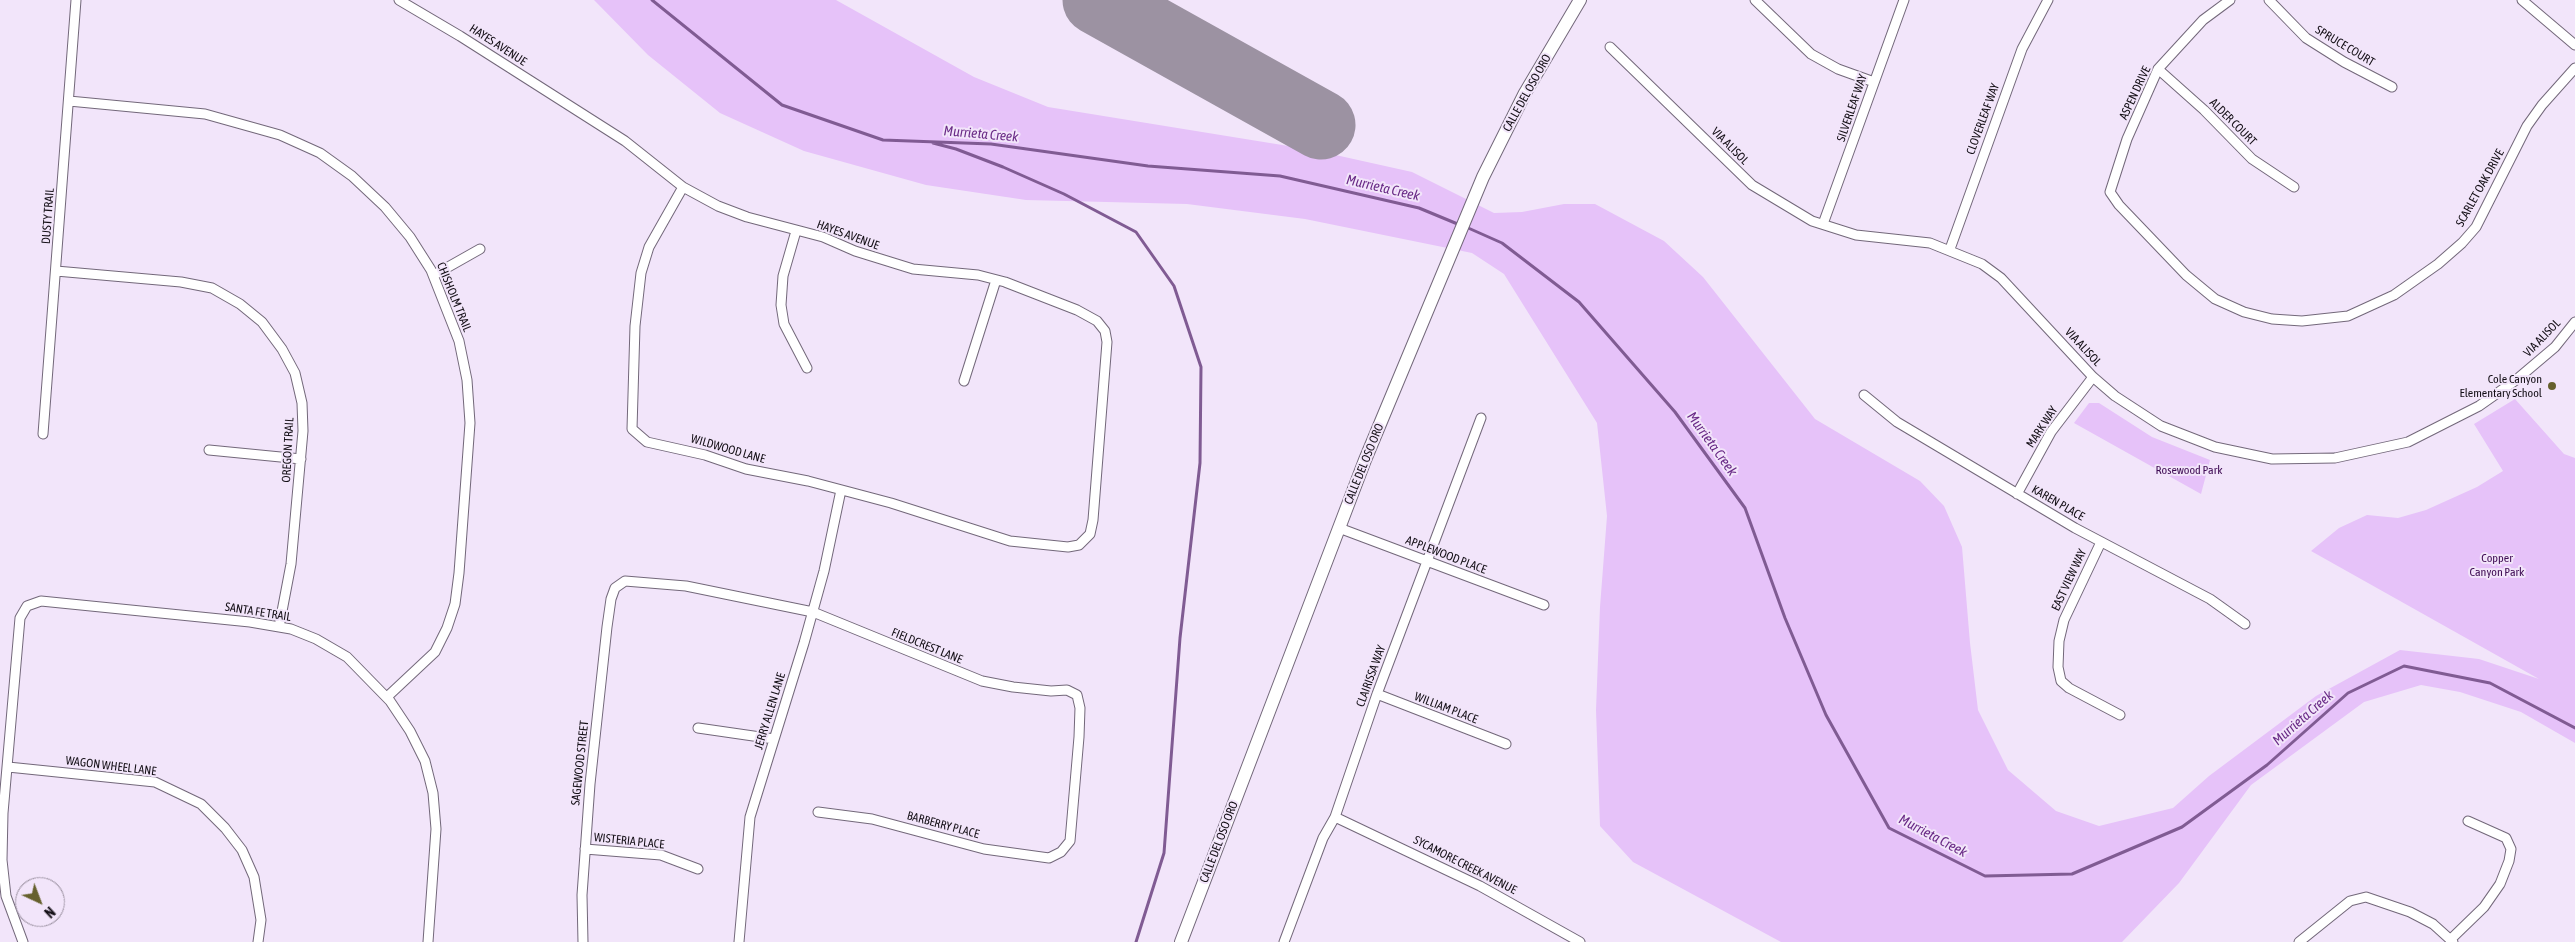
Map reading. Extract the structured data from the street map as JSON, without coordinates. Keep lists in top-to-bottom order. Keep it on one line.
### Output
{"streets":{"main road":["CALLE DEL OSO ORO"],"street":["HAYES AVENUE","SPRUCE COURT","ASPEN DRIVE","SILVERLEAF WAY","CLOVERLEAF WAY","ALDER COURT","VIA ALISOL","SCARLET OAK DRIVE","DUSTY TRAIL","CHISHOLM TRAIL","MARK WAY","WILDWOOD LANE","OREGON TRAIL","KAREN PLACE","APPLEWOOD PLACE","EAST VIEW WAY","SANTA FE TRAIL","FIELDCREST LANE","CLAIRISSA WAY","WILLIAM PLACE","JERRY ALLEN LANE","SAGEWOOD STREET","WAGON WHEEL LANE","BARBERRY PLACE","WISTERIA PLACE","SYCAMORE CREEK AVENUE"]},"crossings":[["HAYES AVENUE","WILDWOOD LANE"],["CALLE DEL OSO ORO","APPLEWOOD PLACE"],["ASPEN DRIVE","ALDER COURT"],["ASPEN DRIVE","SCARLET OAK DRIVE"],["SILVERLEAF WAY","VIA ALISOL"],["CLOVERLEAF WAY","VIA ALISOL"],["VIA ALISOL","MARK WAY"],["DUSTY TRAIL","CHISHOLM TRAIL"],["DUSTY TRAIL","OREGON TRAIL"],["CHISHOLM TRAIL","SANTA FE TRAIL"],["MARK WAY","KAREN PLACE"],["WILDWOOD LANE","JERRY ALLEN LANE"],["OREGON TRAIL","SANTA FE TRAIL"],["KAREN PLACE","EAST VIEW WAY"],["APPLEWOOD PLACE","CLAIRISSA WAY"],["SANTA FE TRAIL","WAGON WHEEL LANE"],["FIELDCREST LANE","JERRY ALLEN LANE"],["FIELDCREST LANE","SAGEWOOD STREET"],["FIELDCREST LANE","BARBERRY PLACE"],["CLAIRISSA WAY","WILLIAM PLACE"],["CLAIRISSA WAY","SYCAMORE CREEK AVENUE"],["SAGEWOOD STREET","WISTERIA PLACE"]],"water":["Murrieta Creek"],"parks":["Rosewood Park","Copper Canyon Park"],"places":["Cole Canyon Elementary School"],"north":"bottom right"}
